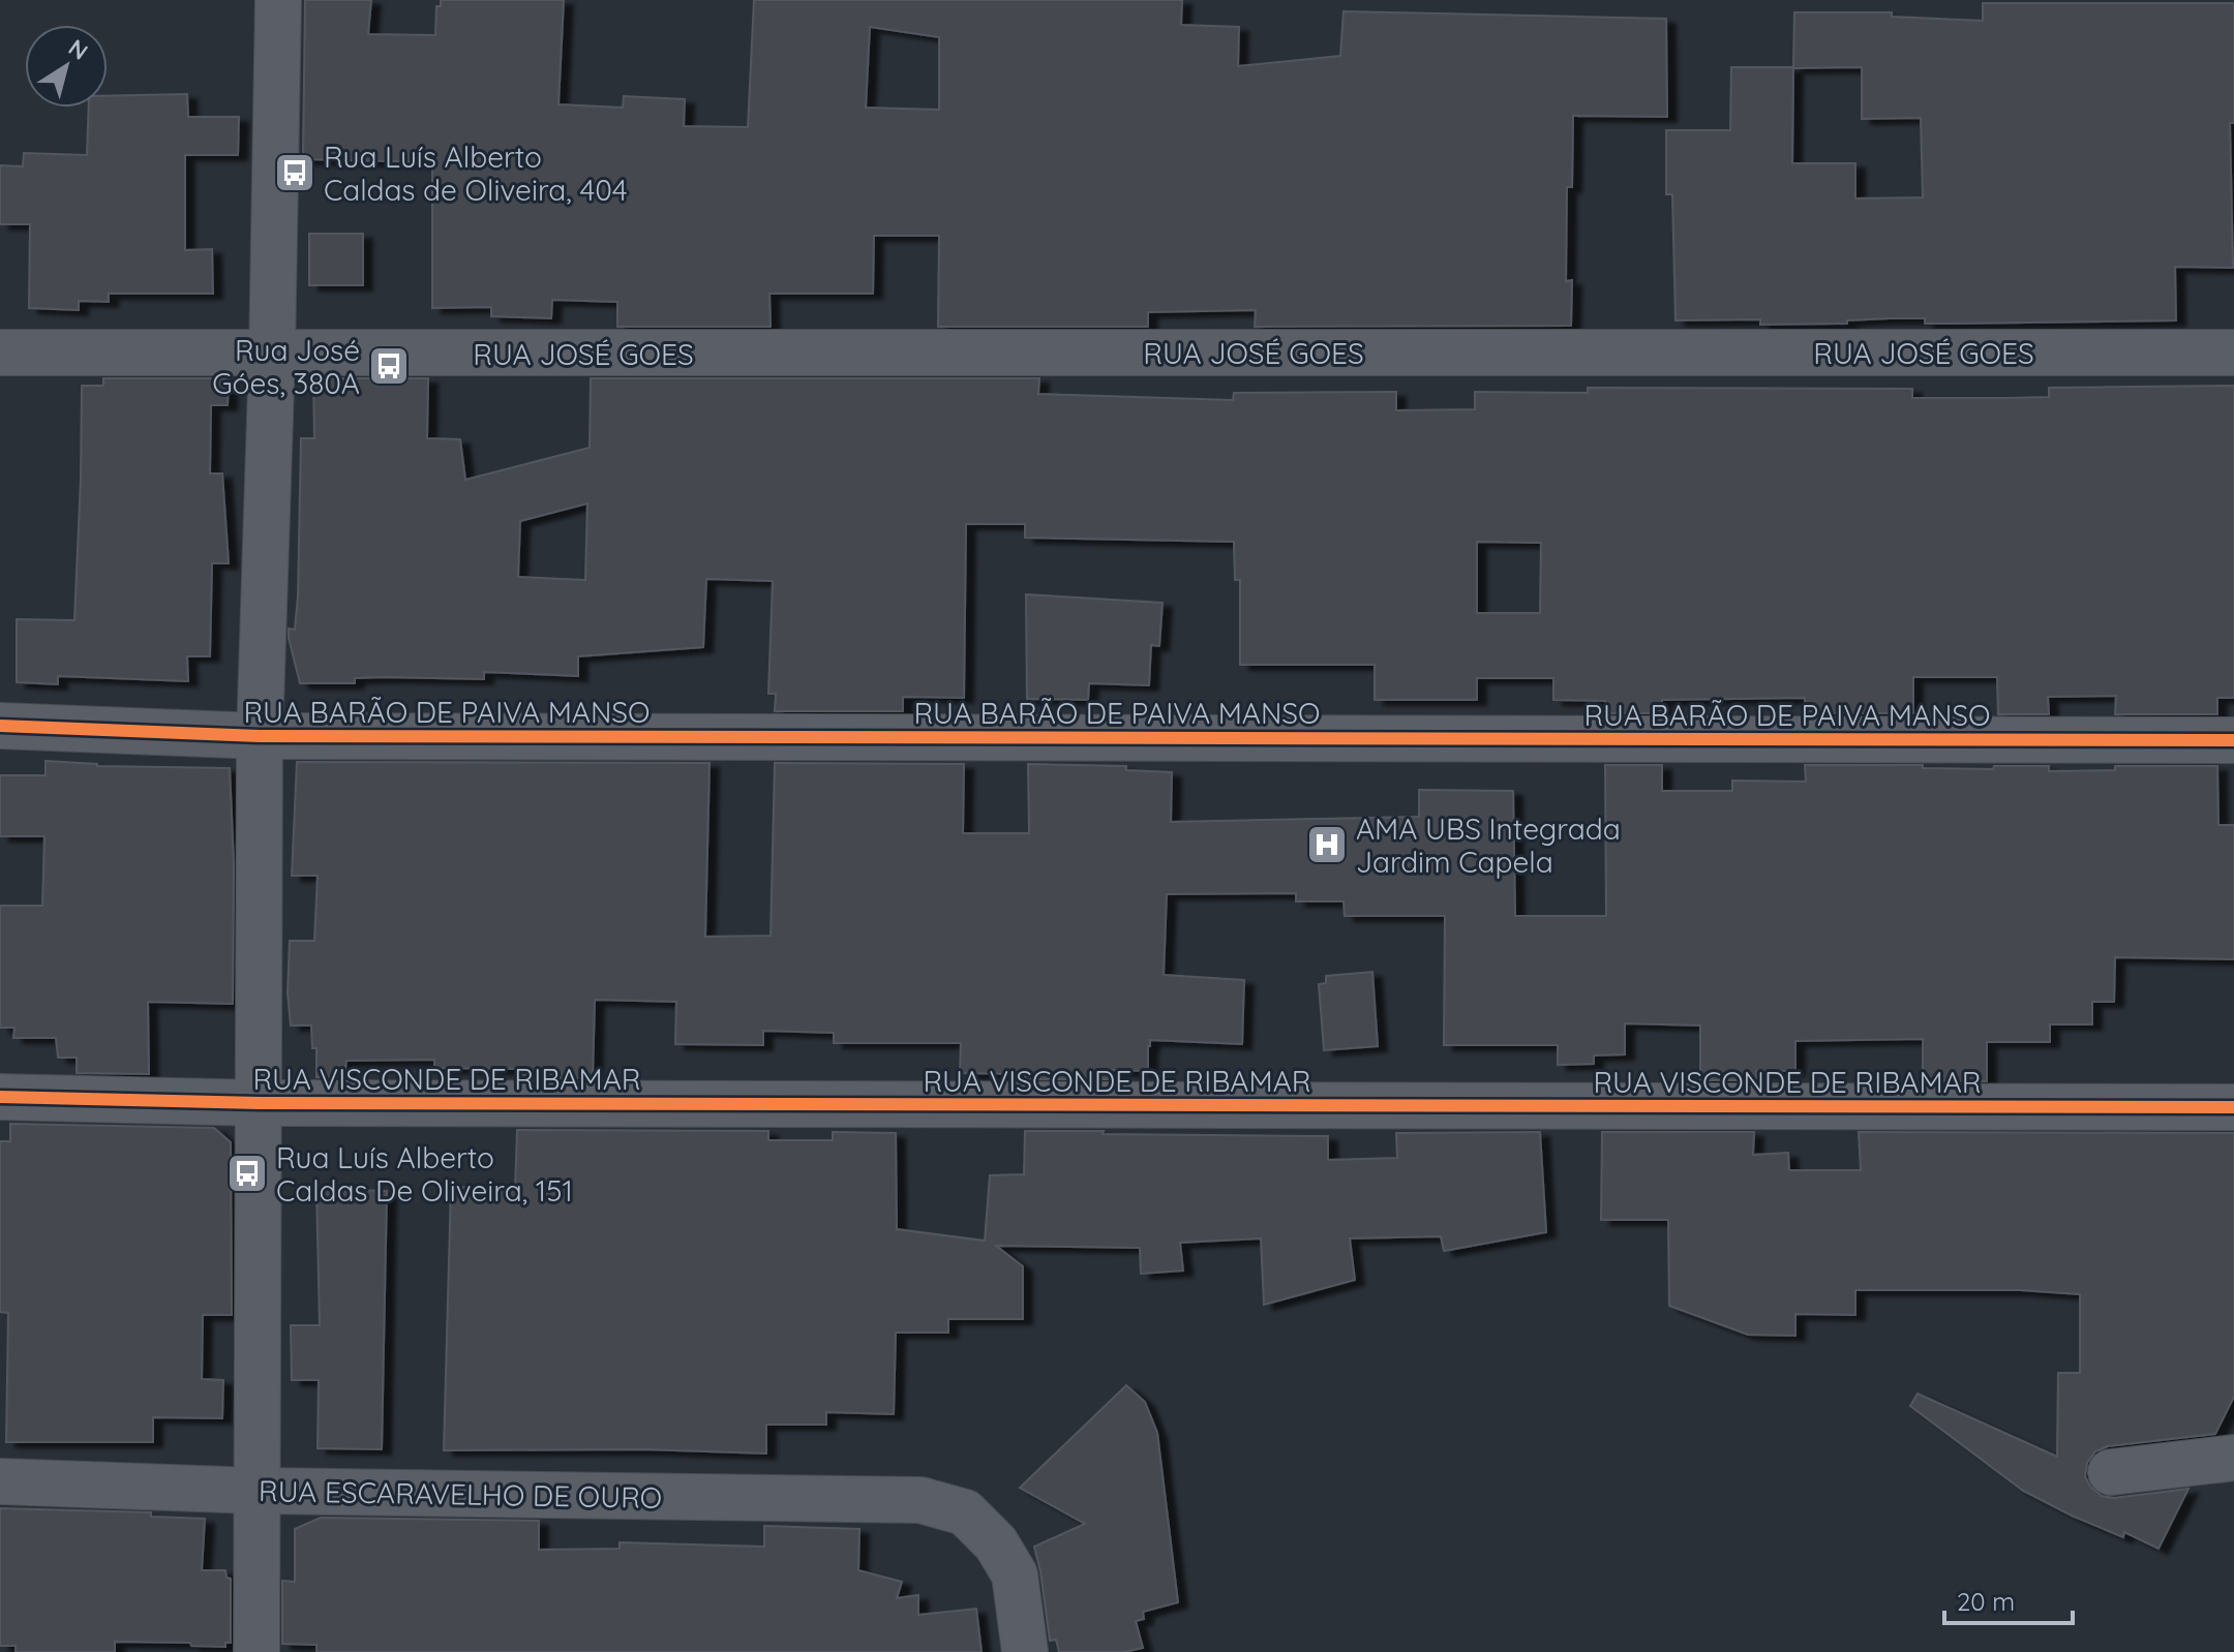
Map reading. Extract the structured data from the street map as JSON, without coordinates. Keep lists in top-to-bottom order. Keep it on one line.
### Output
{"streets":{"street":["RUA JOSÉ GOES","RUA BARÃO DE PAIVA MANSO","RUA VISCONDE DE RIBAMAR","RUA ESCARAVELHO DE OURO"]},"places":{"bus stop":["Rua Luís Alberto Caldas de Oliveira, 404","Rua José Góes, 380A","Rua Luís Alberto Caldas De Oliveira, 151"],"hospital":["AMA UBS Integrada Jardim Capela"]},"scale_bar":"20 m","north":"top right"}
